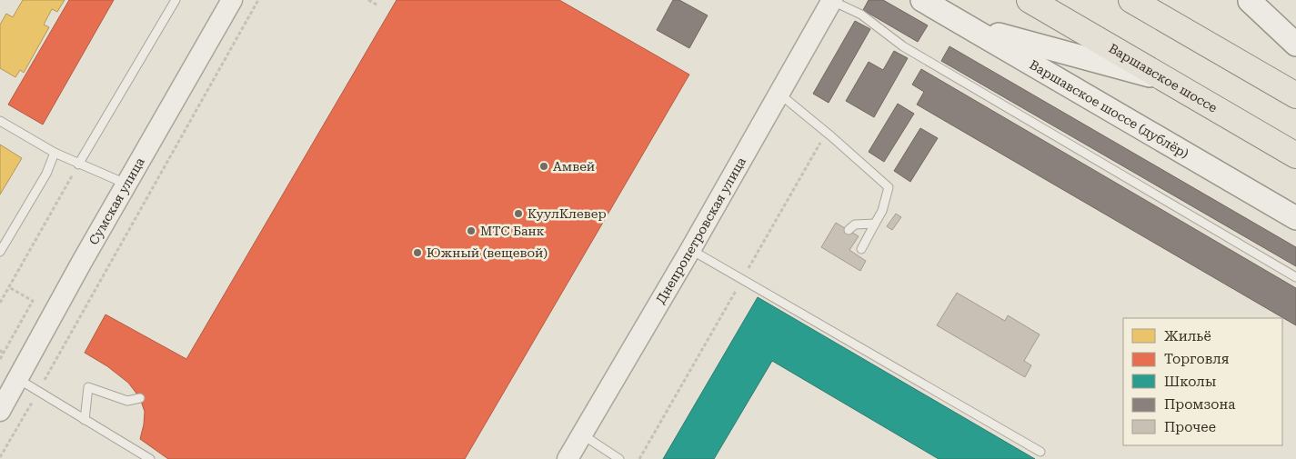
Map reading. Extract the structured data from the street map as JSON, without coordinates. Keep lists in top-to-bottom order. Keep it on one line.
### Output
{"streets":{"main road":["Варшавское шоссе","Варшавское шоссе (дублёр)"],"street":["Сумская улица","Днепропетровская улица"]},"places":["Амвей","КуулКлевер","МТС Банк","Южный (вещевой)"],"legend":["Жильё","Торговля","Школы","Промзона","Прочее"]}
